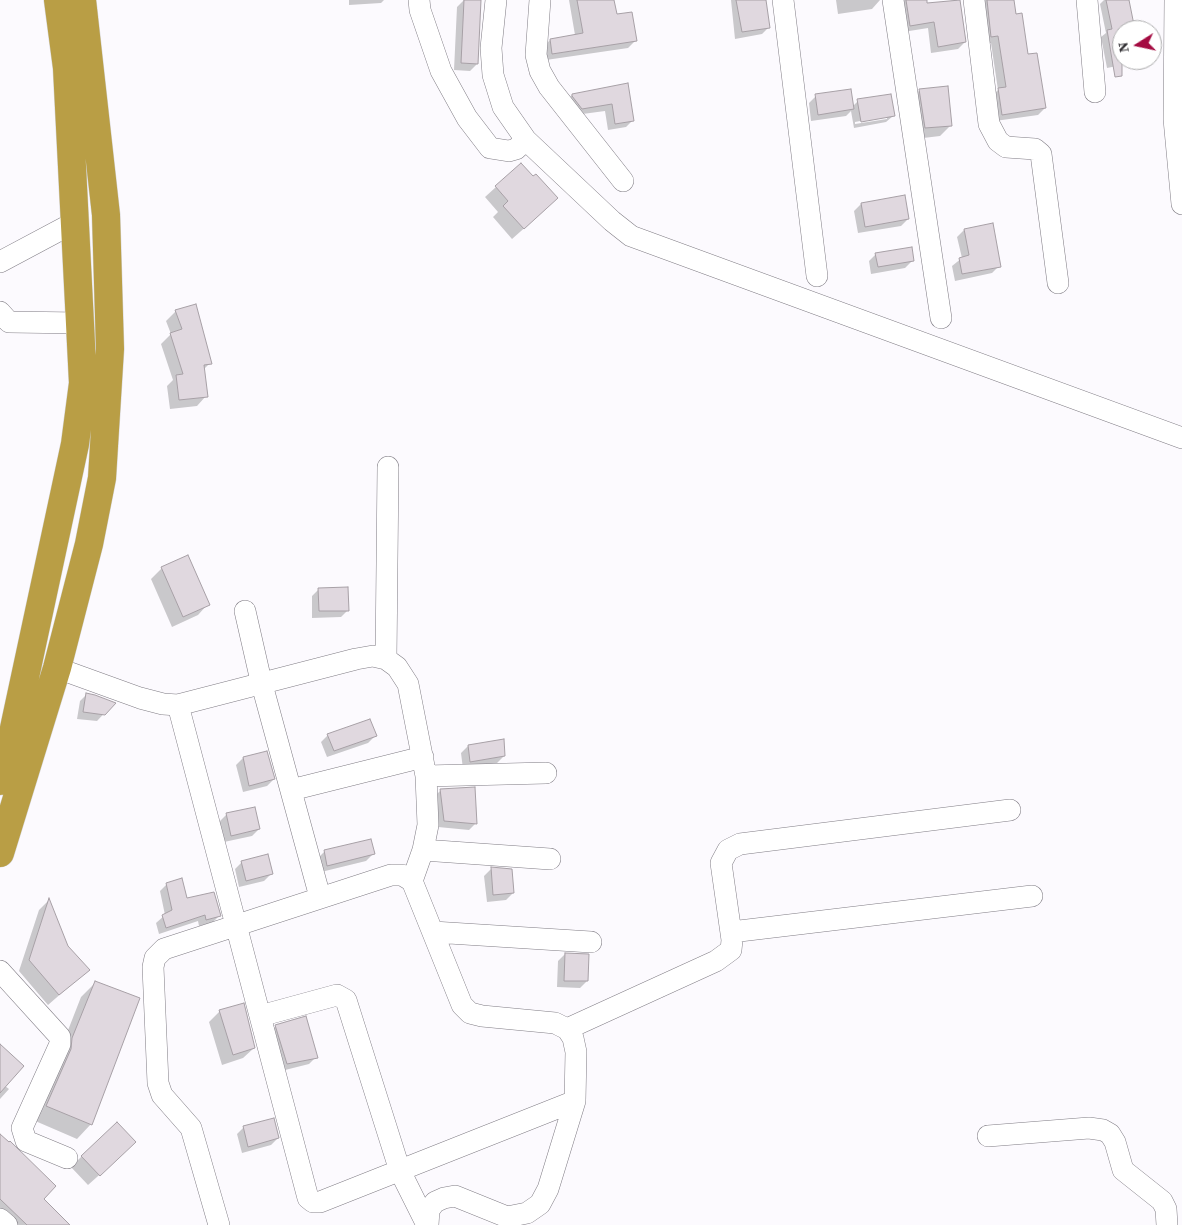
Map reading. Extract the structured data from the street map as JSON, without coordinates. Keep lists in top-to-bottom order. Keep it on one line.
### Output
{"north":"left"}
